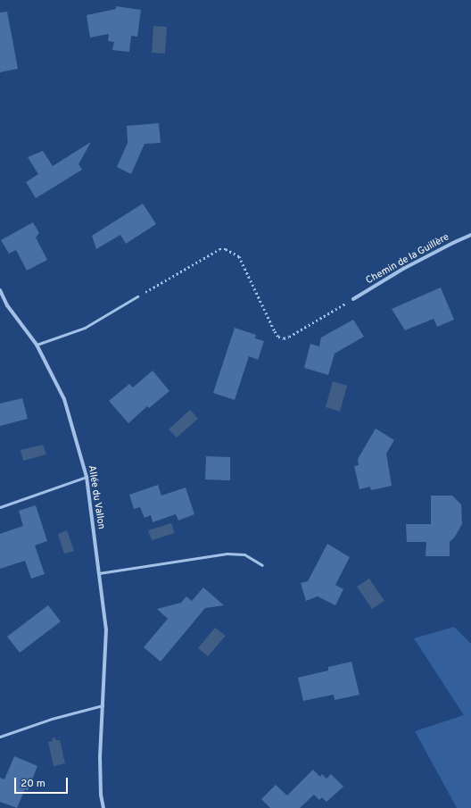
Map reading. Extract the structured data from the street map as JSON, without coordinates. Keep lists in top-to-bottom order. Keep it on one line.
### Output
{"streets":{"street":["Chemin de la Guillère","Allée du Vallon"]},"scale_bar":"20 m"}
